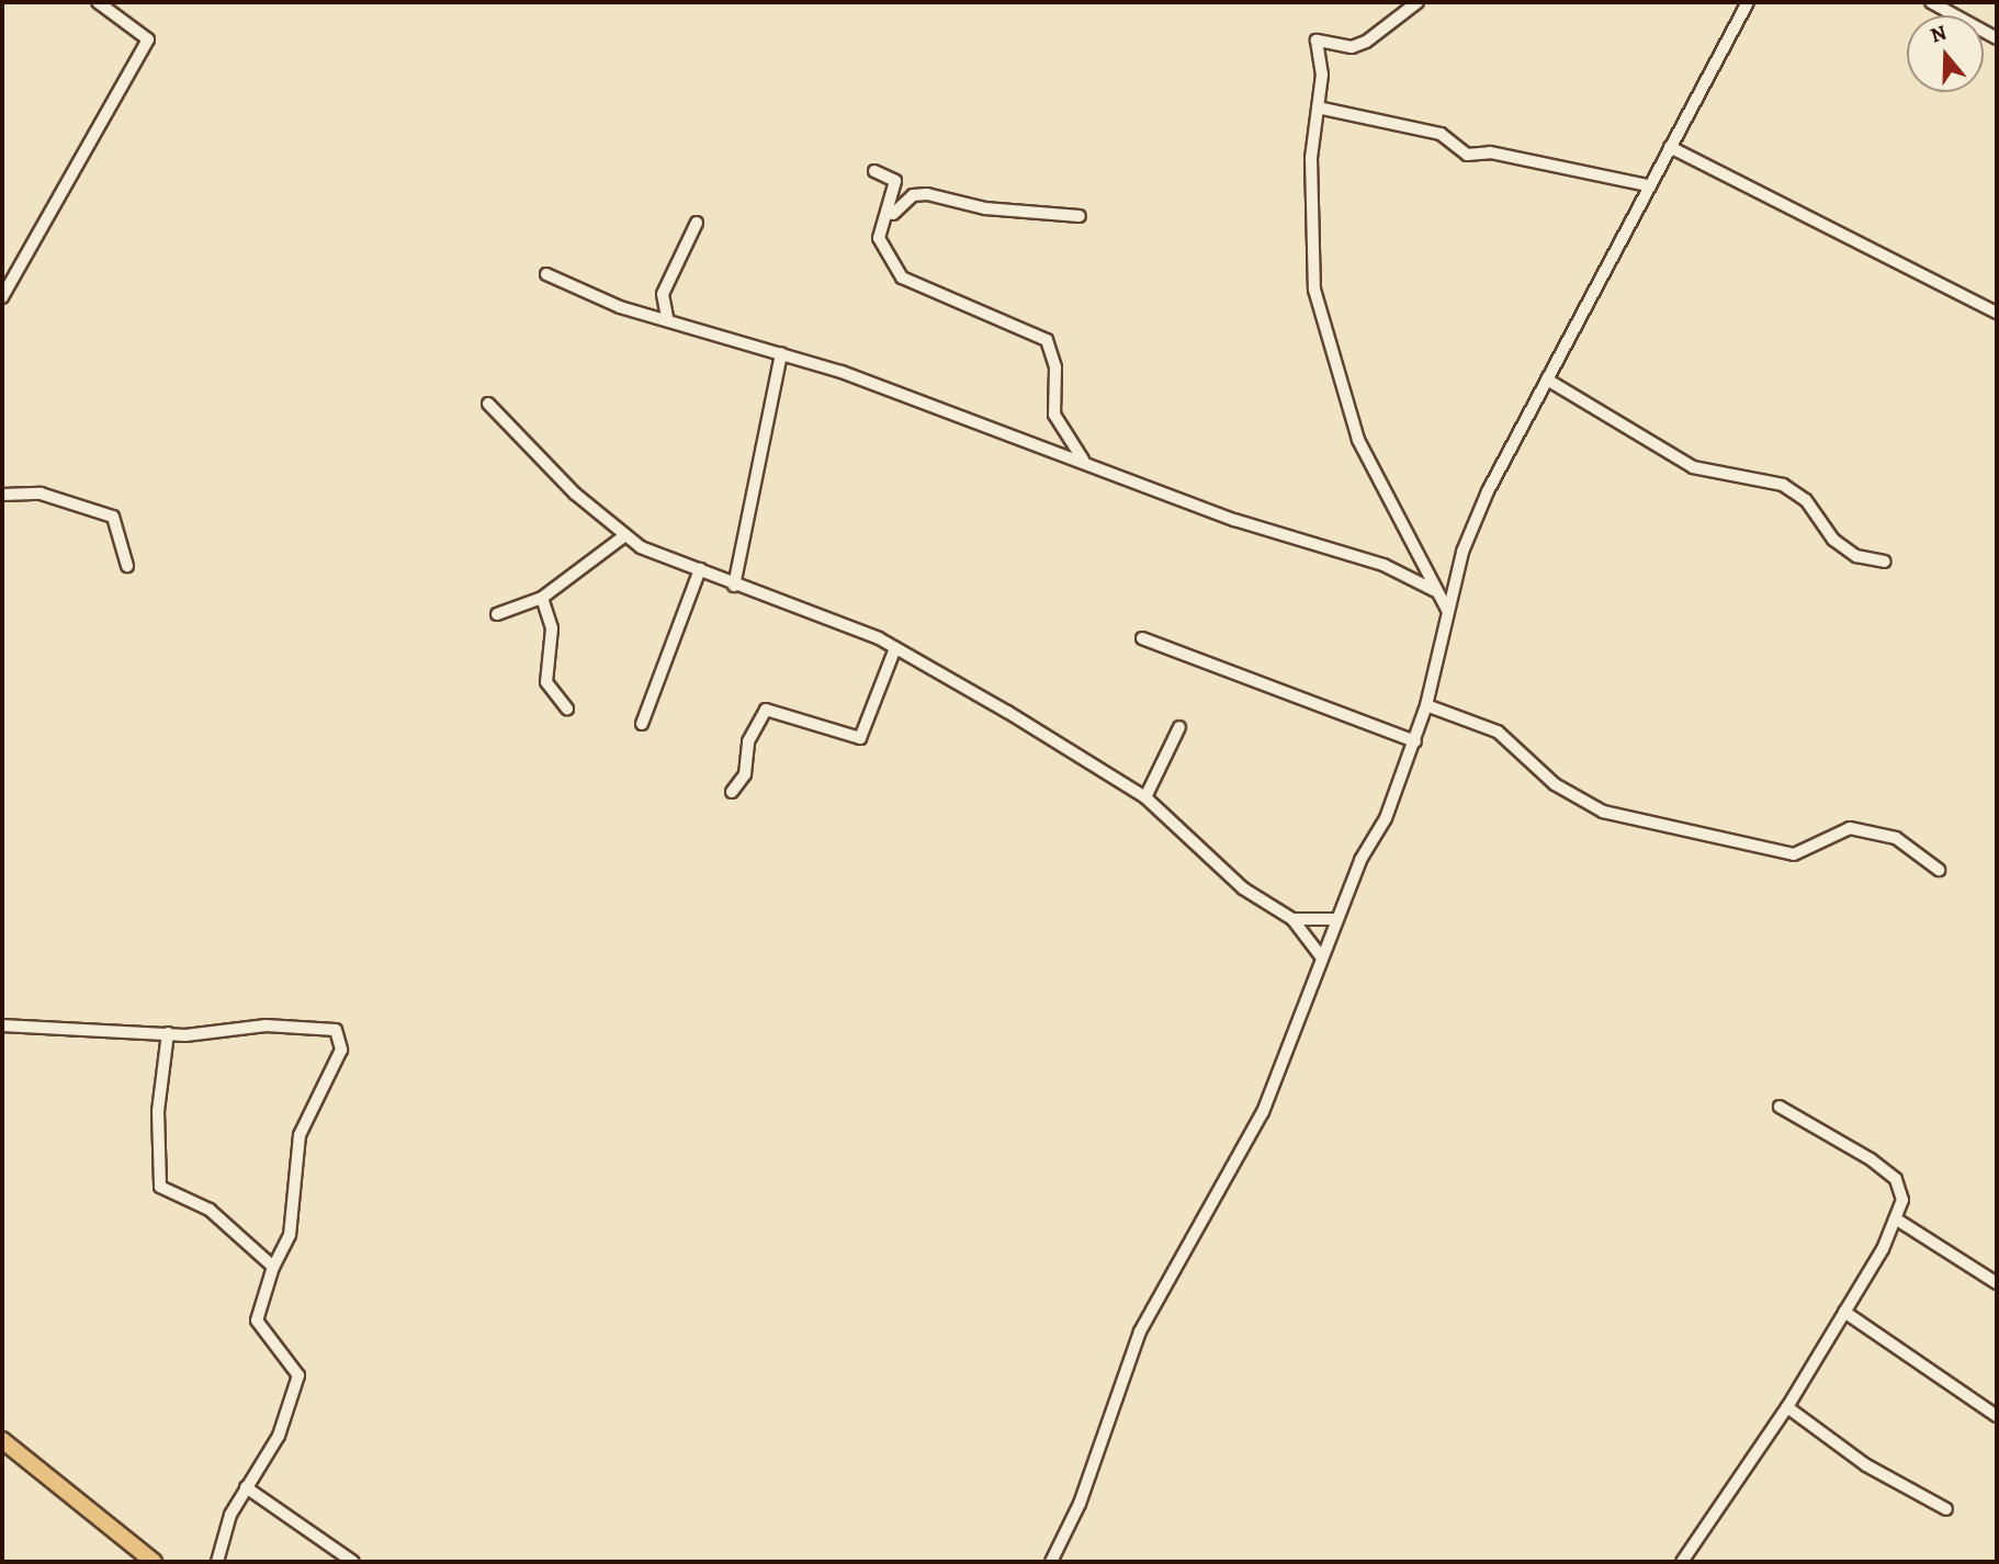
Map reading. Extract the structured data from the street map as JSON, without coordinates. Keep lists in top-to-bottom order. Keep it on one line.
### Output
{"north":"top"}
